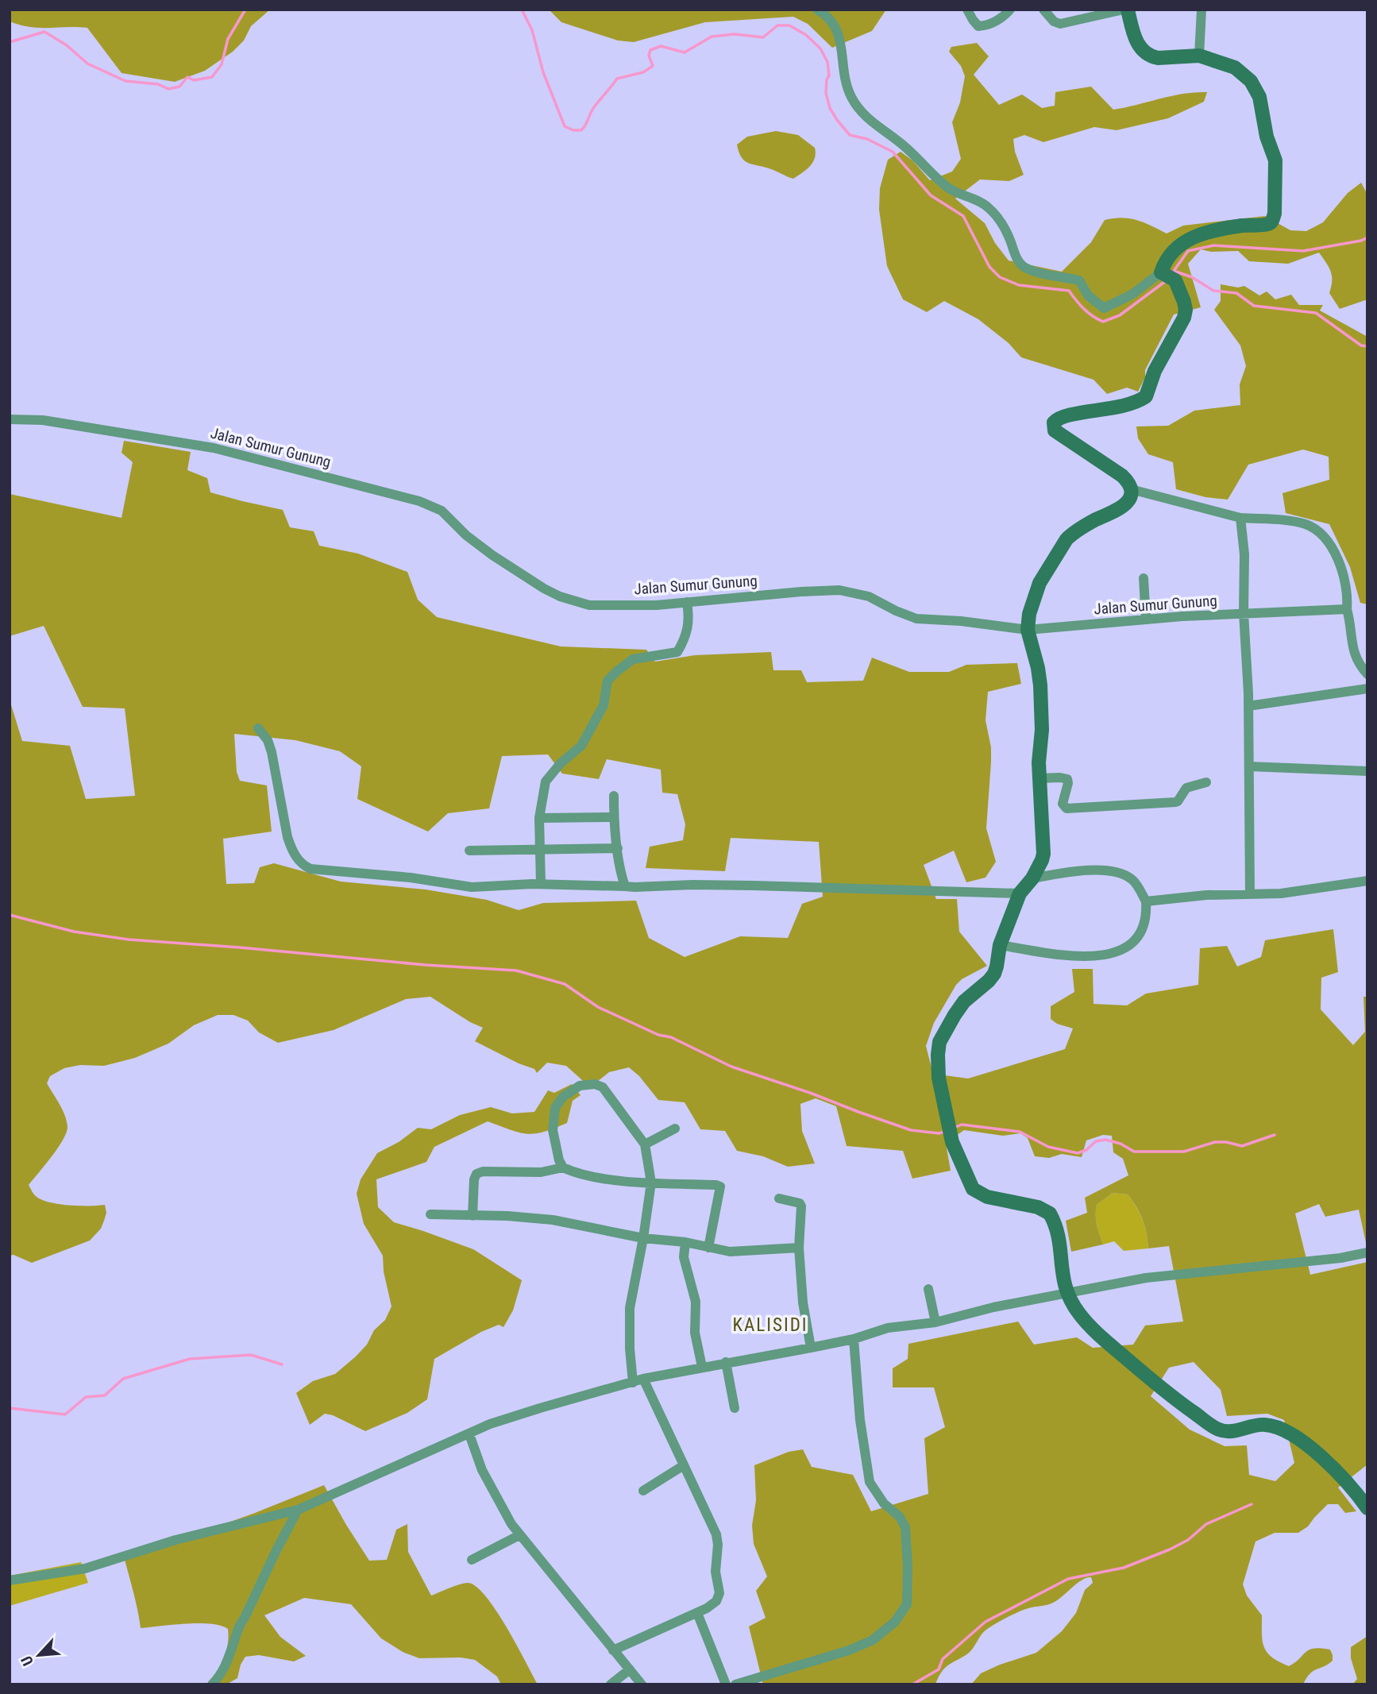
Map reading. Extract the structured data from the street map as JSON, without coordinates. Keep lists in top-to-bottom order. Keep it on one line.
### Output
{"streets":{"street":["Jalan Sumur Gunung"]},"districts":["KALISIDI"],"north":"bottom left"}
